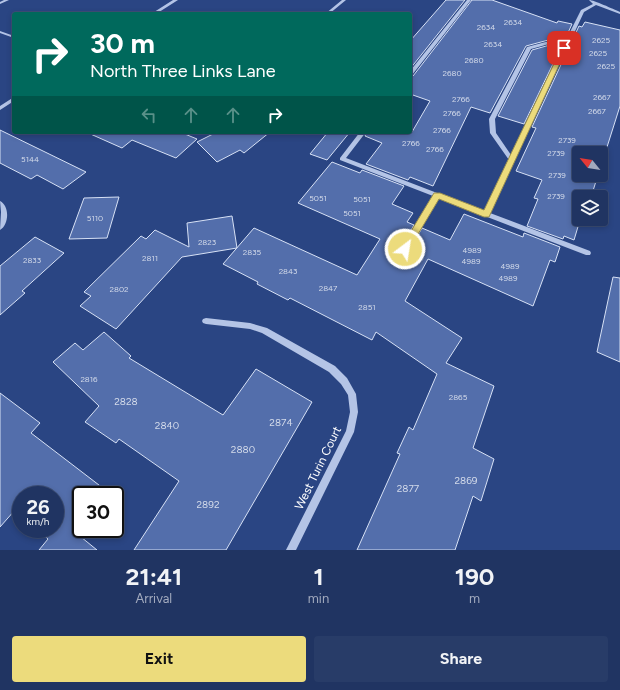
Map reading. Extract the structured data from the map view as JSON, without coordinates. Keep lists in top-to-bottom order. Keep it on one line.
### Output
{"streets":{"street":["West Turin Court"]},"house_numbers":["2634","2634","2625","2634","2625","2680","2625","2680","2667","2766","2667","2766","2766","2739","2766","2766","2739","5144","2739","2739","5051","5051","5051","5110","2823","4989","2835","2811","2833","4989","4989","2843","4989","2847","2802","2851","2816","2865","2828","2874","2840","2880","2869","2877","2892"],"north":"top left","page":{"turn":["30 m","North Three Links Lane"],"speed":"26 km/h","limit":"30","eta":["21:41","Arrival","1","min","190","m"],"buttons":["Exit","Share"]}}
